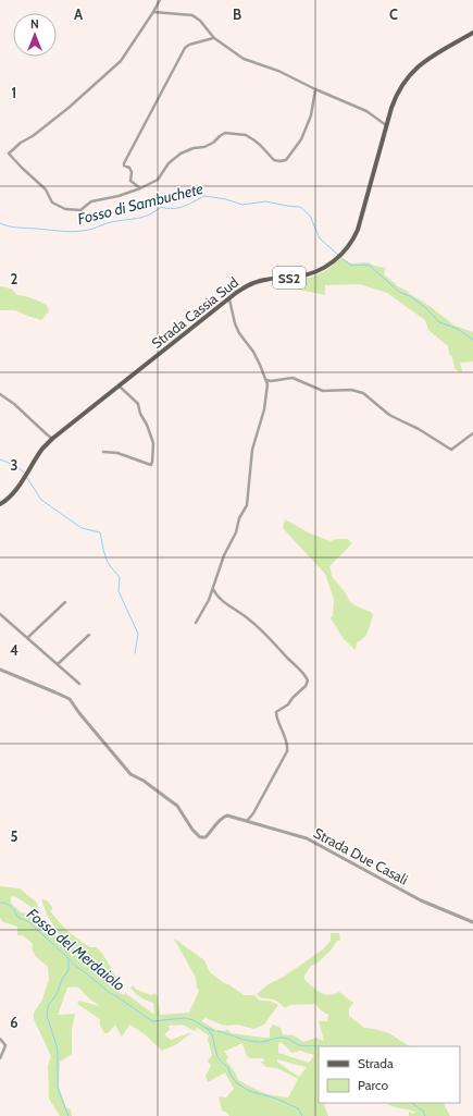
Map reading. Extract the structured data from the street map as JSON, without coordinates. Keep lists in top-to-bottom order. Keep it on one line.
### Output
{"streets":{"main road":["SS2","Strada Cassia Sud"],"street":["Strada Due Casali"]},"water":["Fosso di Sambuchete","Fosso del Merdaiolo"],"legend":["Strada","Parco"],"north":"top","grid":{"columns":["A","B","C"],"rows":["1","2","3","4","5","6"]}}
